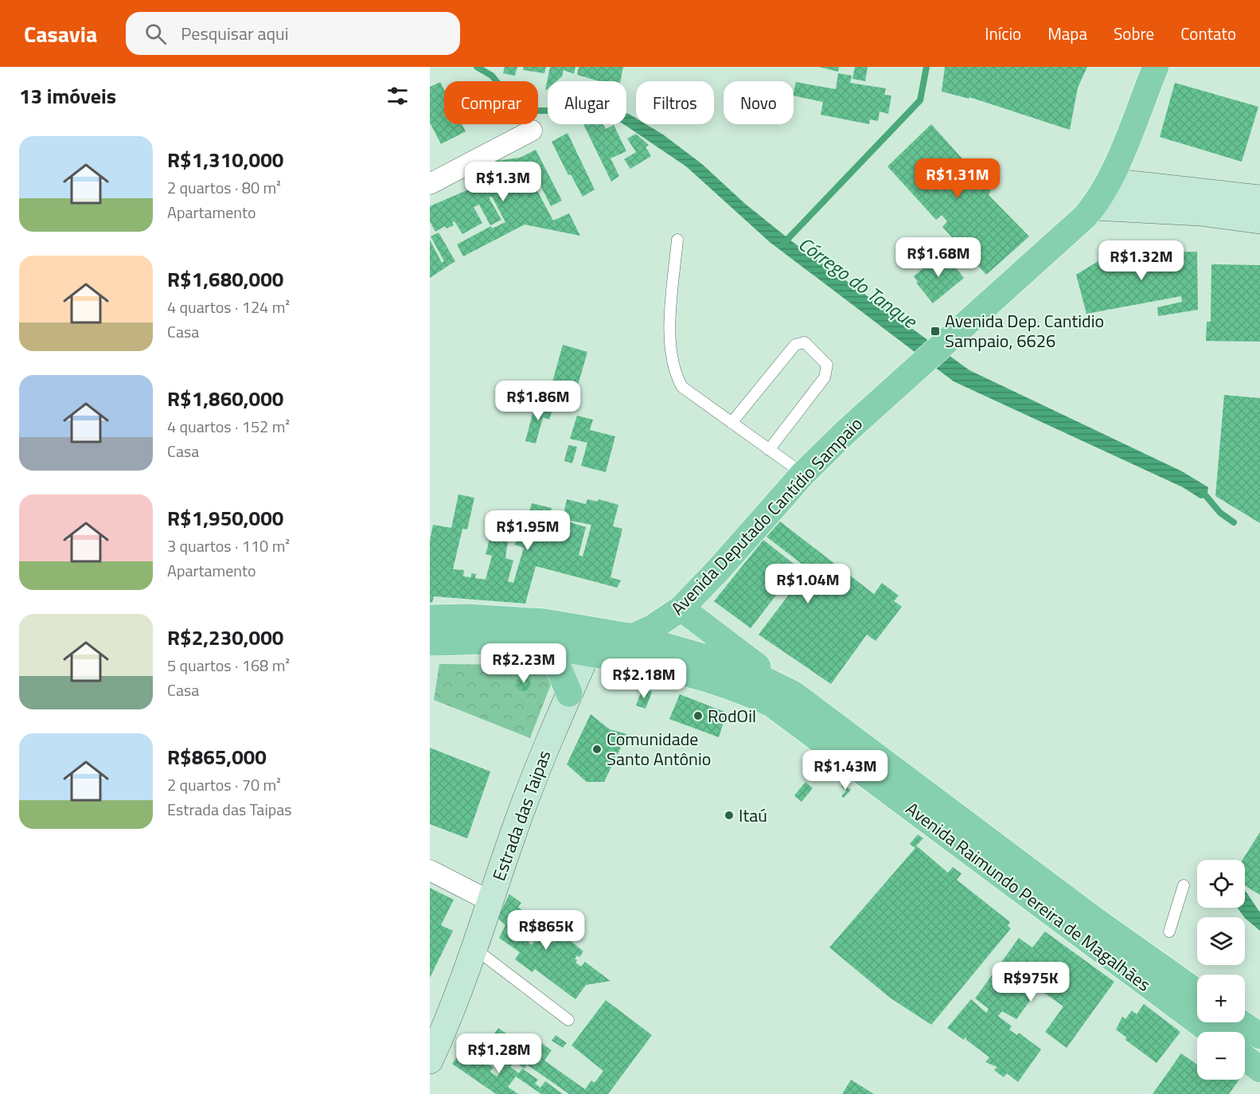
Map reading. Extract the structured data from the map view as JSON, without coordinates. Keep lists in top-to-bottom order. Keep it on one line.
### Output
{"streets":{"main road":["Avenida Deputado Cantídio Sampaio","Estrada das Taipas","Avenida Raimundo Pereira de Magalhães"]},"crossings":[["Avenida Deputado Cantídio Sampaio","Estrada das Taipas"],["Avenida Deputado Cantídio Sampaio","Avenida Raimundo Pereira de Magalhães"],["Estrada das Taipas","Avenida Raimundo Pereira de Magalhães"]],"water":["Córrego do Tanque"],"places":{"transit":["Avenida Dep. Cantidio Sampaio, 6626"],"other":["RodOil","Comunidade Santo Antônio","Itaú"]},"page":{"header":"Casavia","search":"Pesquisar aqui","nav":["Início","Mapa","Sobre","Contato"],"heading":"13 imóveis","chip":["Comprar","Alugar","Filtros","Novo"],"list":[{"name":"R$1,310,000","note":"2 quartos · 80 m² · Apartamento"},{"name":"R$1,680,000","note":"4 quartos · 124 m² · Casa"},{"name":"R$1,860,000","note":"4 quartos · 152 m² · Casa"},{"name":"R$1,950,000","note":"3 quartos · 110 m² · Apartamento"},{"name":"R$2,230,000","note":"5 quartos · 168 m² · Casa"},{"name":"R$865,000","note":"2 quartos · 70 m² · Estrada das Taipas"}],"price":["R$1.31M","R$1.3M","R$1.68M","R$1.32M","R$1.86M","R$1.95M","R$1.04M","R$2.23M","R$2.18M","R$1.43M","R$865K","R$975K","R$1.28M"],"map_buttons":["+","−"]}}
